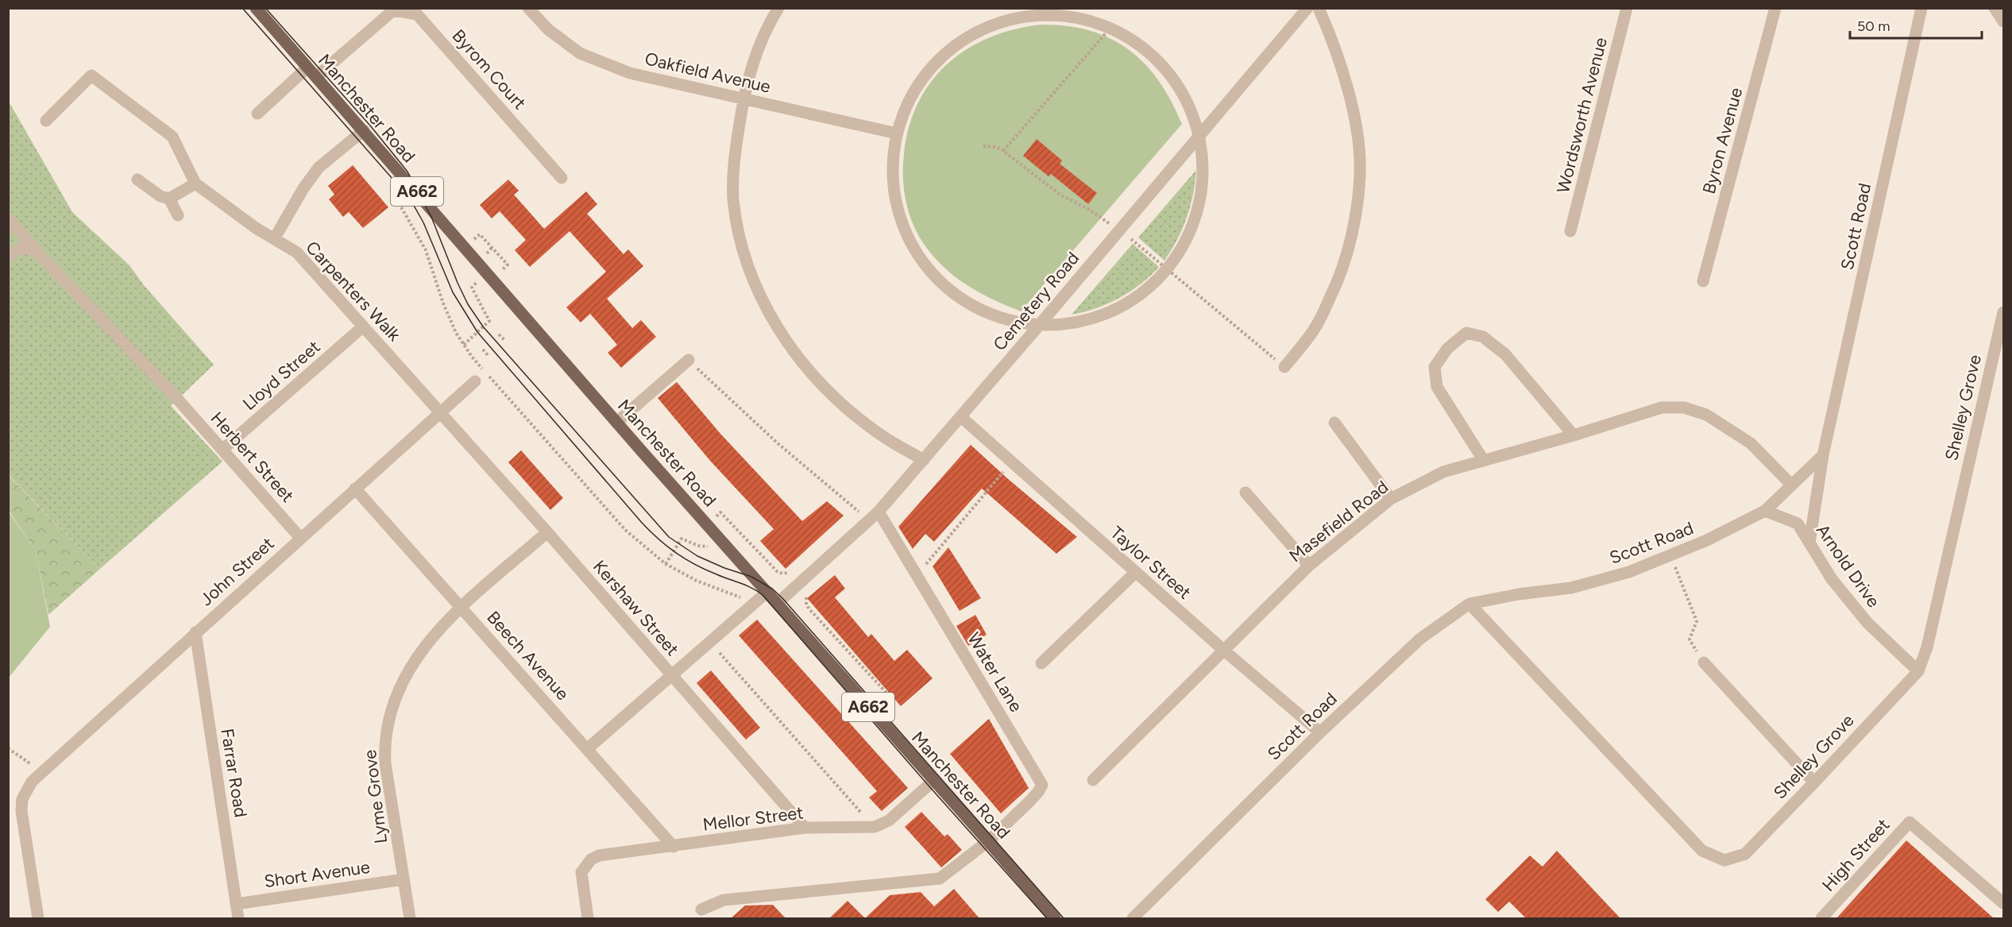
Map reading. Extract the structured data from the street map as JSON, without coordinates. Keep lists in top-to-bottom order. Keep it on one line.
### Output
{"streets":{"main road":["Manchester Road","A662"],"street":["Byrom Court","Oakfield Avenue","Wordsworth Avenue","Byron Avenue","Scott Road","Carpenters Walk","Cemetery Road","Lloyd Street","Shelley Grove","Herbert Street","Masefield Road","Taylor Street","Arnold Drive","John Street","Kershaw Street","Beech Avenue","Water Lane","Farrar Road","Lyme Grove","Mellor Street","High Street","Short Avenue"]},"crossings":[["Byrom Court","Manchester Road"],["Manchester Road","Cemetery Road"],["Manchester Road","Water Lane"],["Manchester Road","Mellor Street"],["Scott Road","Shelley Grove"],["Scott Road","Masefield Road"],["Scott Road","Taylor Street"],["Scott Road","Arnold Drive"],["Carpenters Walk","Lloyd Street"],["Carpenters Walk","John Street"],["Carpenters Walk","Kershaw Street"],["Cemetery Road","Taylor Street"],["Cemetery Road","Water Lane"],["Lloyd Street","Herbert Street"],["Shelley Grove","Arnold Drive"],["Herbert Street","John Street"],["Masefield Road","Taylor Street"],["John Street","Kershaw Street"],["John Street","Beech Avenue"],["John Street","Farrar Road"],["Kershaw Street","Lyme Grove"],["Kershaw Street","Mellor Street"],["Beech Avenue","Lyme Grove"],["Beech Avenue","Mellor Street"],["Farrar Road","Short Avenue"],["Lyme Grove","Short Avenue"]],"scale_bar":"50 m"}
